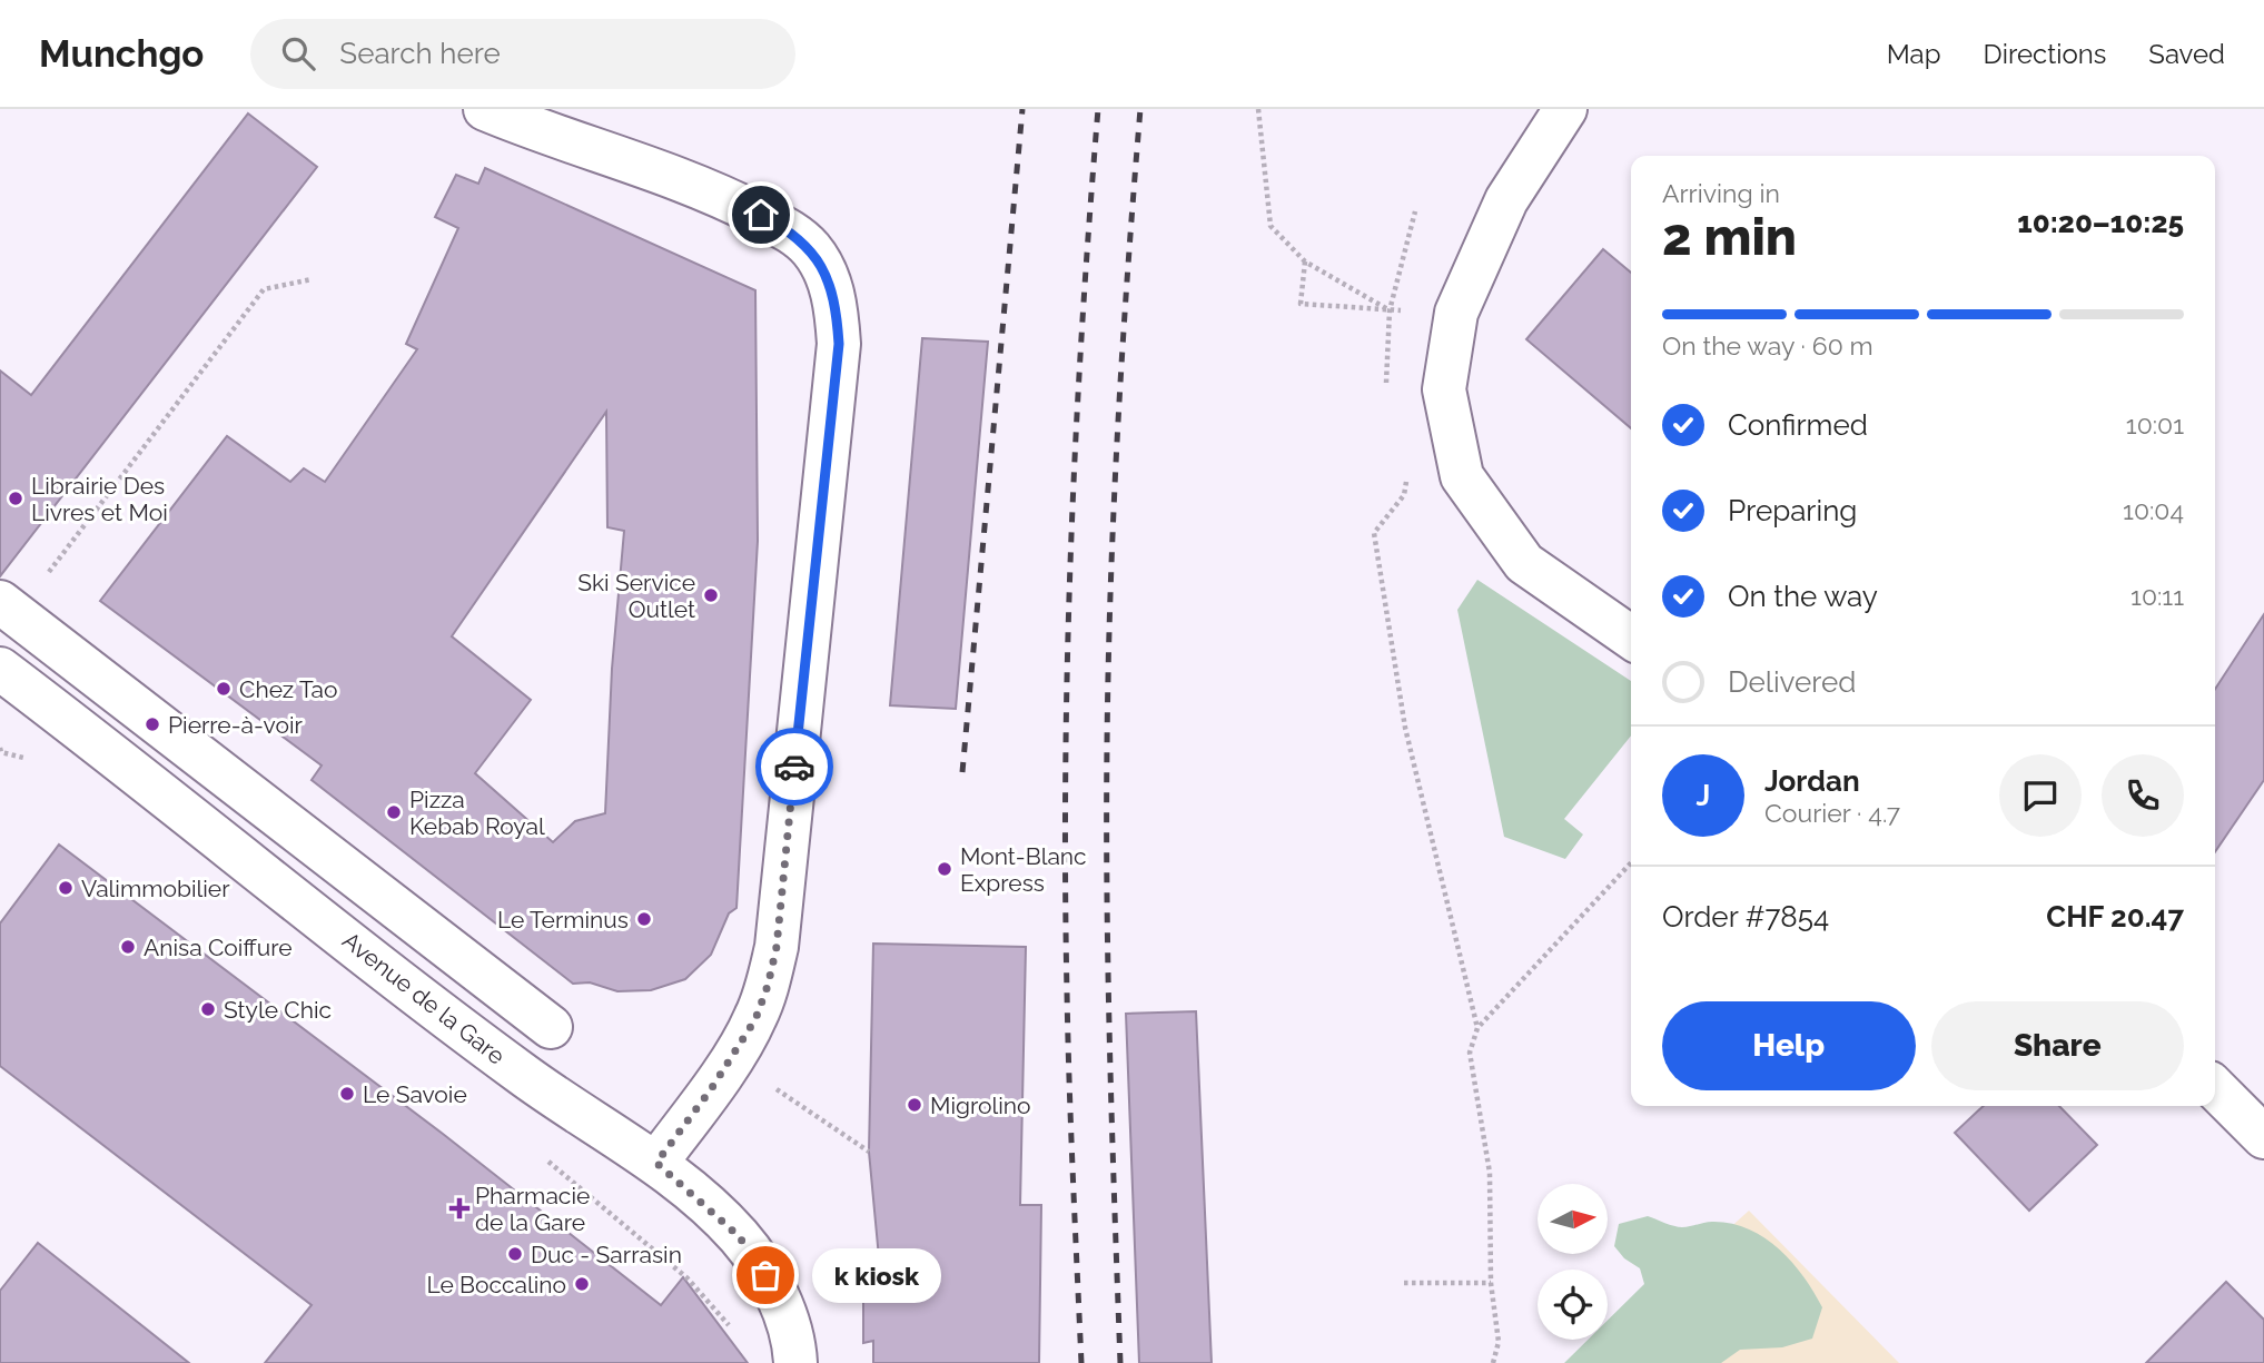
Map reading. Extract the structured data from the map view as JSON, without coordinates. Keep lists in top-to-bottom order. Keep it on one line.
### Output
{"streets":{"street":["Avenue de la Gare"]},"places":{"other":["Librairie Des Livres et Moi","Ski Service Outlet","Chez Tao","Pierre-à-voir","Pizza Kebab Royal","Mont-Blanc Express","Valimmobilier","Le Terminus","Anisa Coiffure","Style Chic","Le Savoie","Migrolino","Duc - Sarrasin","k kiosk","Le Boccalino"],"health":["Pharmacie de la Gare"]},"north":"right","page":{"header":"Munchgo","search":"Search here","nav":["Map","Directions","Saved"],"heading":["2 min","Arriving in","10:20–10:25"],"panel":["Jordan","Courier · 4.7","Order #7854","CHF 20.47"],"bar":"On the way · 60 m","list":[["Confirmed","10:01"],["Preparing","10:04"],["On the way","10:11"],"Delivered"],"round":"J","buttons":["Help","Share"],"bubble":"k kiosk"}}
